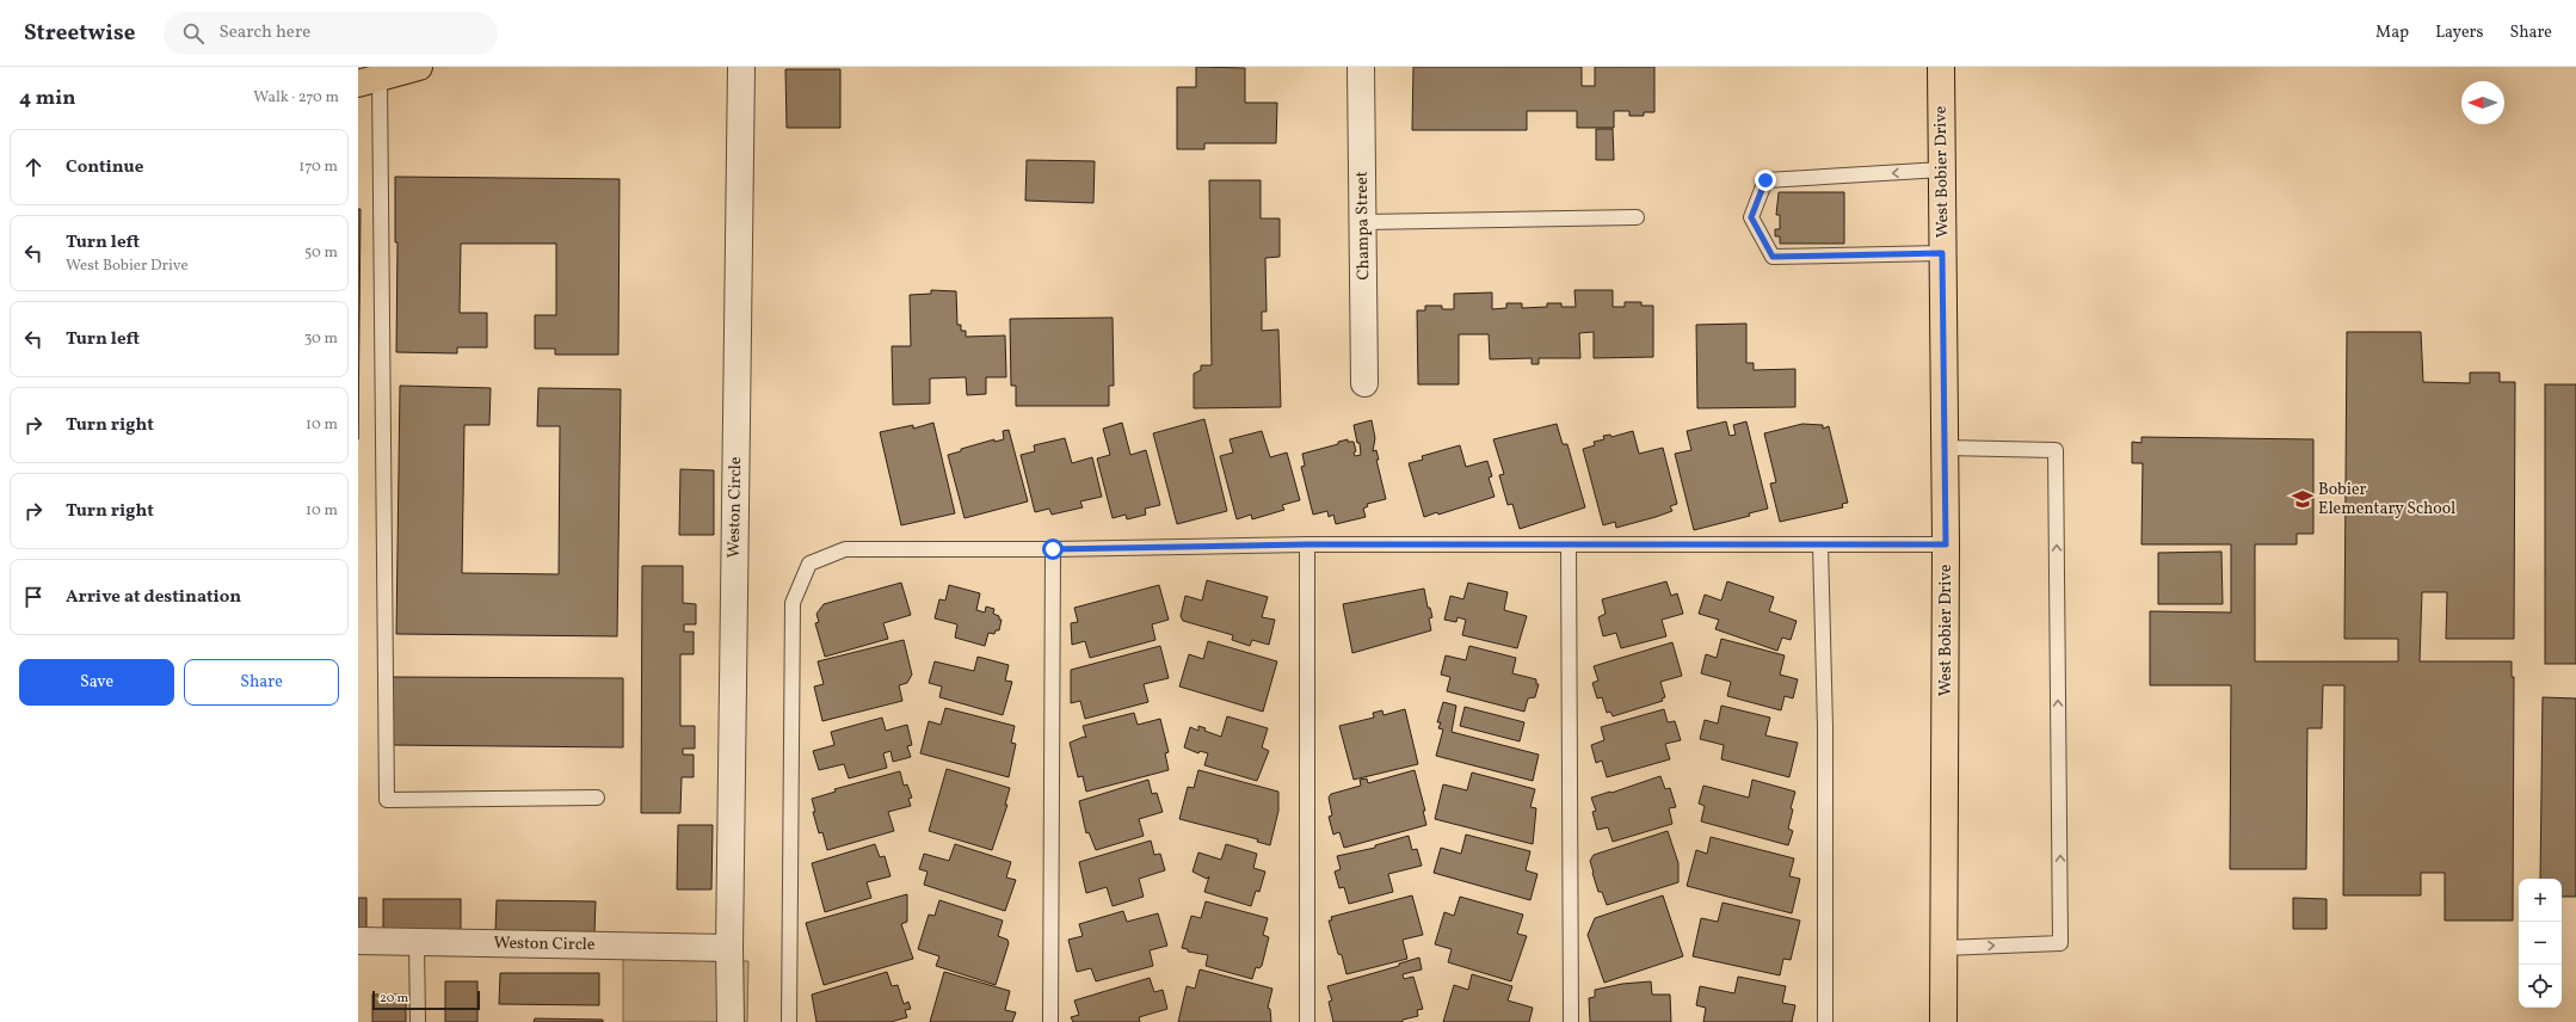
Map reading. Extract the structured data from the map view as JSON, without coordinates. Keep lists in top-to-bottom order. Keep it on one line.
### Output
{"streets":{"main road":["West Bobier Drive"],"street":["Champa Street","Weston Circle"]},"places":{"school or university":["Bobier Elementary School"]},"scale_bar":"20 m","north":"left","page":{"header":"Streetwise","search":"Search here","nav":["Map","Layers","Share"],"heading":["4 min","Walk · 270 m"],"list":[["Continue","170 m"],["Turn left","West Bobier Drive","50 m"],["Turn left","30 m"],["Turn right","10 m"],["Turn right","10 m"],"Arrive at destination"],"buttons":["Save","Share"],"map_buttons":["+","−"],"scale":"20 m"}}
